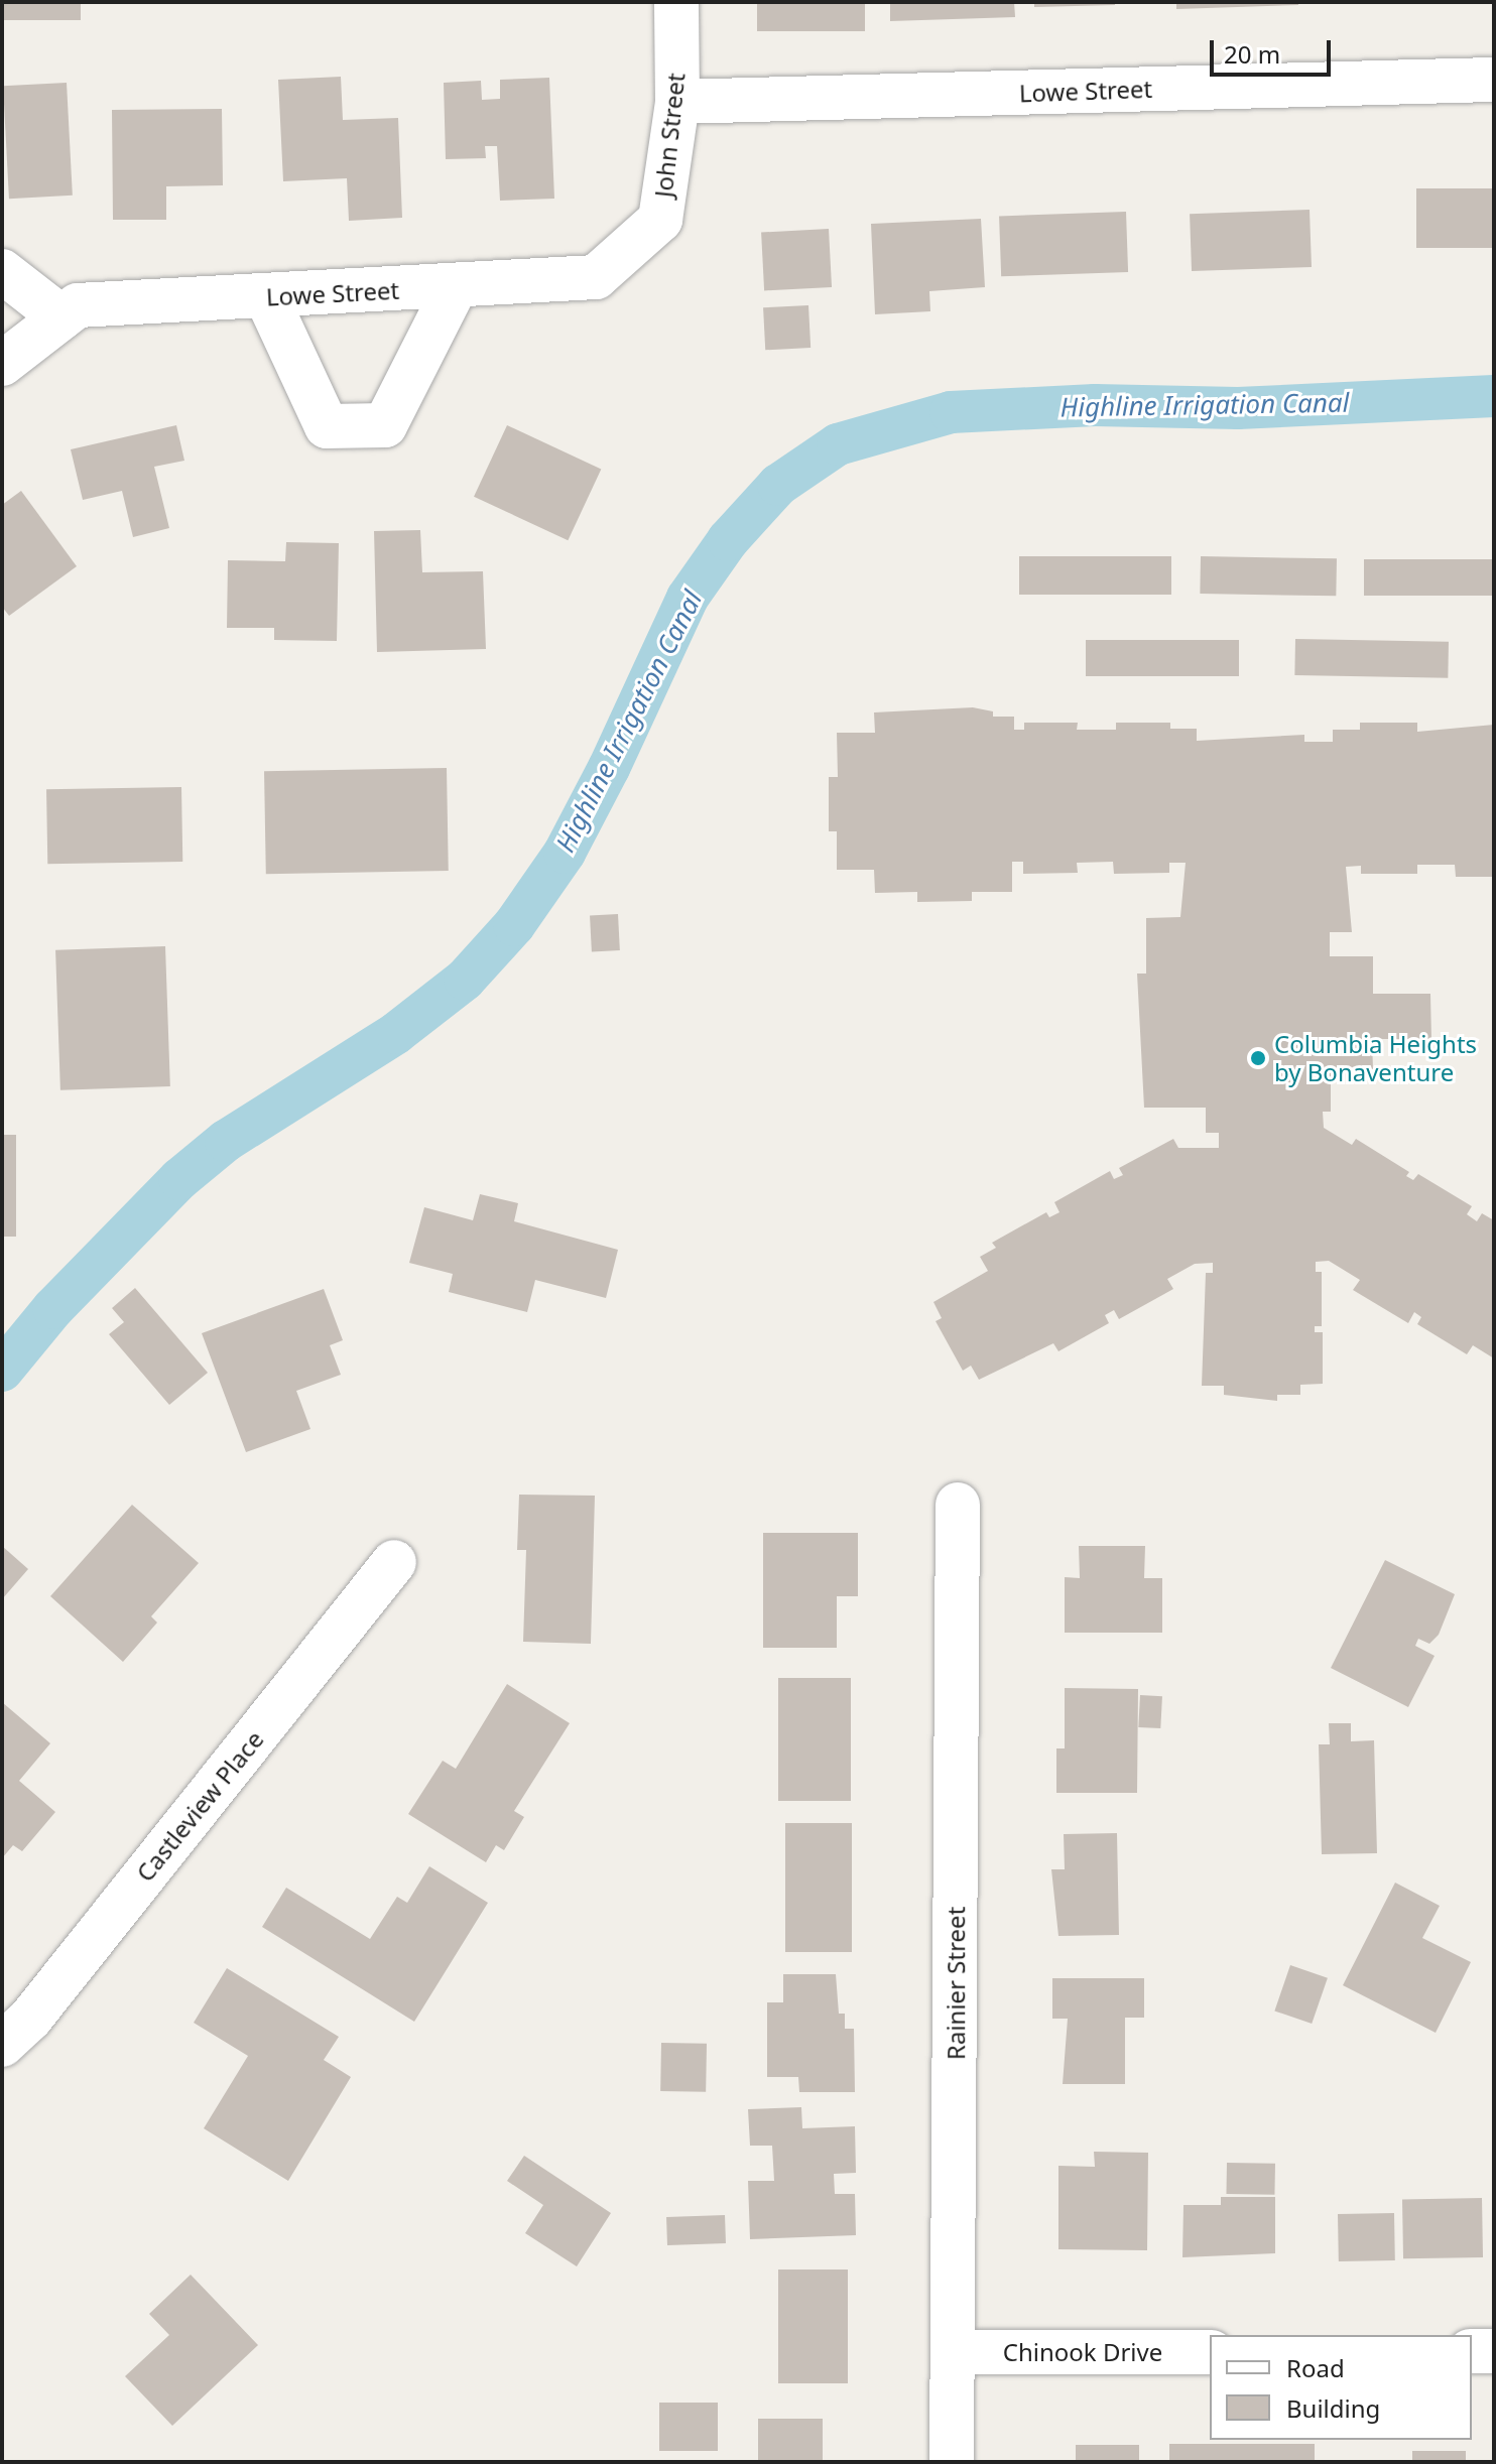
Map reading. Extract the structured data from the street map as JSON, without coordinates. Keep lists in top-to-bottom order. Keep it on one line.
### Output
{"streets":{"street":["Lowe Street","John Street","Castleview Place","Rainier Street","Chinook Drive"]},"crossings":[["Lowe Street","John Street"],["Rainier Street","Chinook Drive"]],"water":["Highline Irrigation Canal"],"places":["Columbia Heights by Bonaventure"],"legend":["Road","Building"],"scale_bar":"20 m"}
